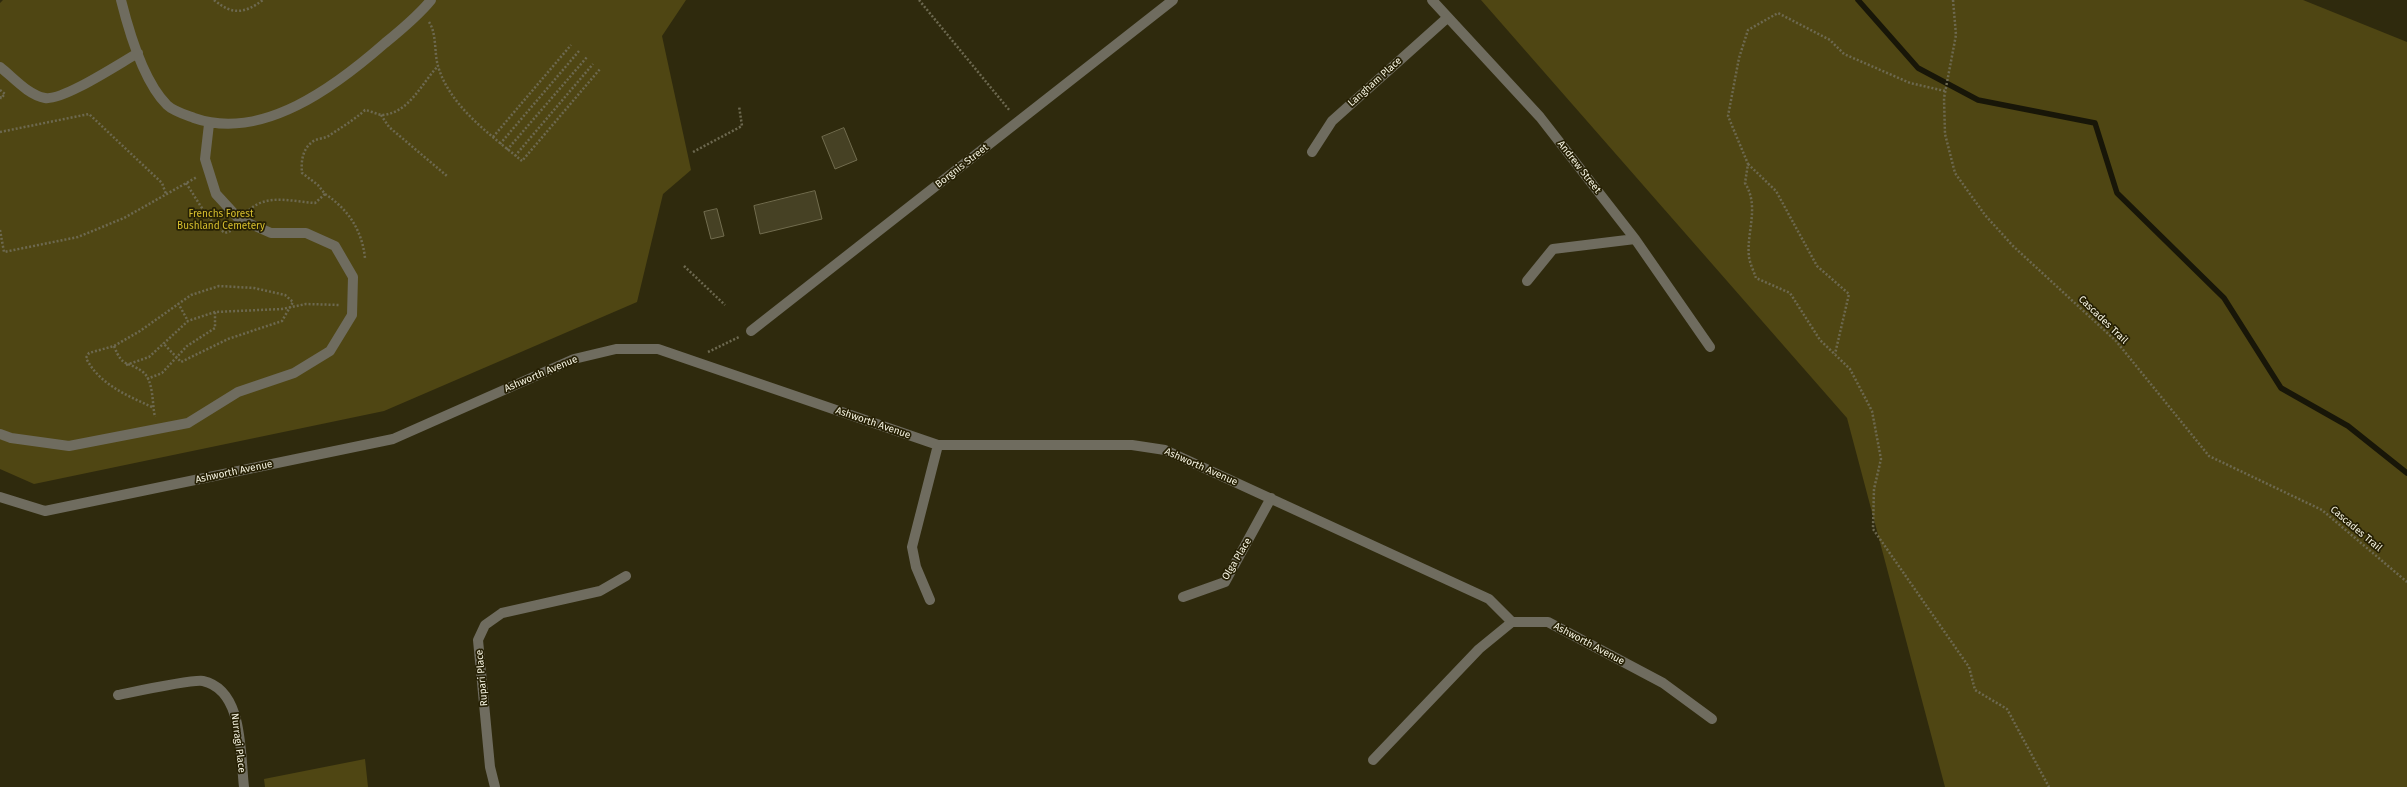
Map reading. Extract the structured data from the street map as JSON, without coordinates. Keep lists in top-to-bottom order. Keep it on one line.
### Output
{"streets":{"street":["Langham Place","Borgnis Street","Andrew Street","Ashworth Avenue","Olga Place","Rupari Place","Nurragi Place"],"path":["Cascades Trail"]},"crossings":[["Langham Place","Andrew Street"],["Ashworth Avenue","Olga Place"]],"parks":["Frenchs Forest Bushland Cemetery"]}
